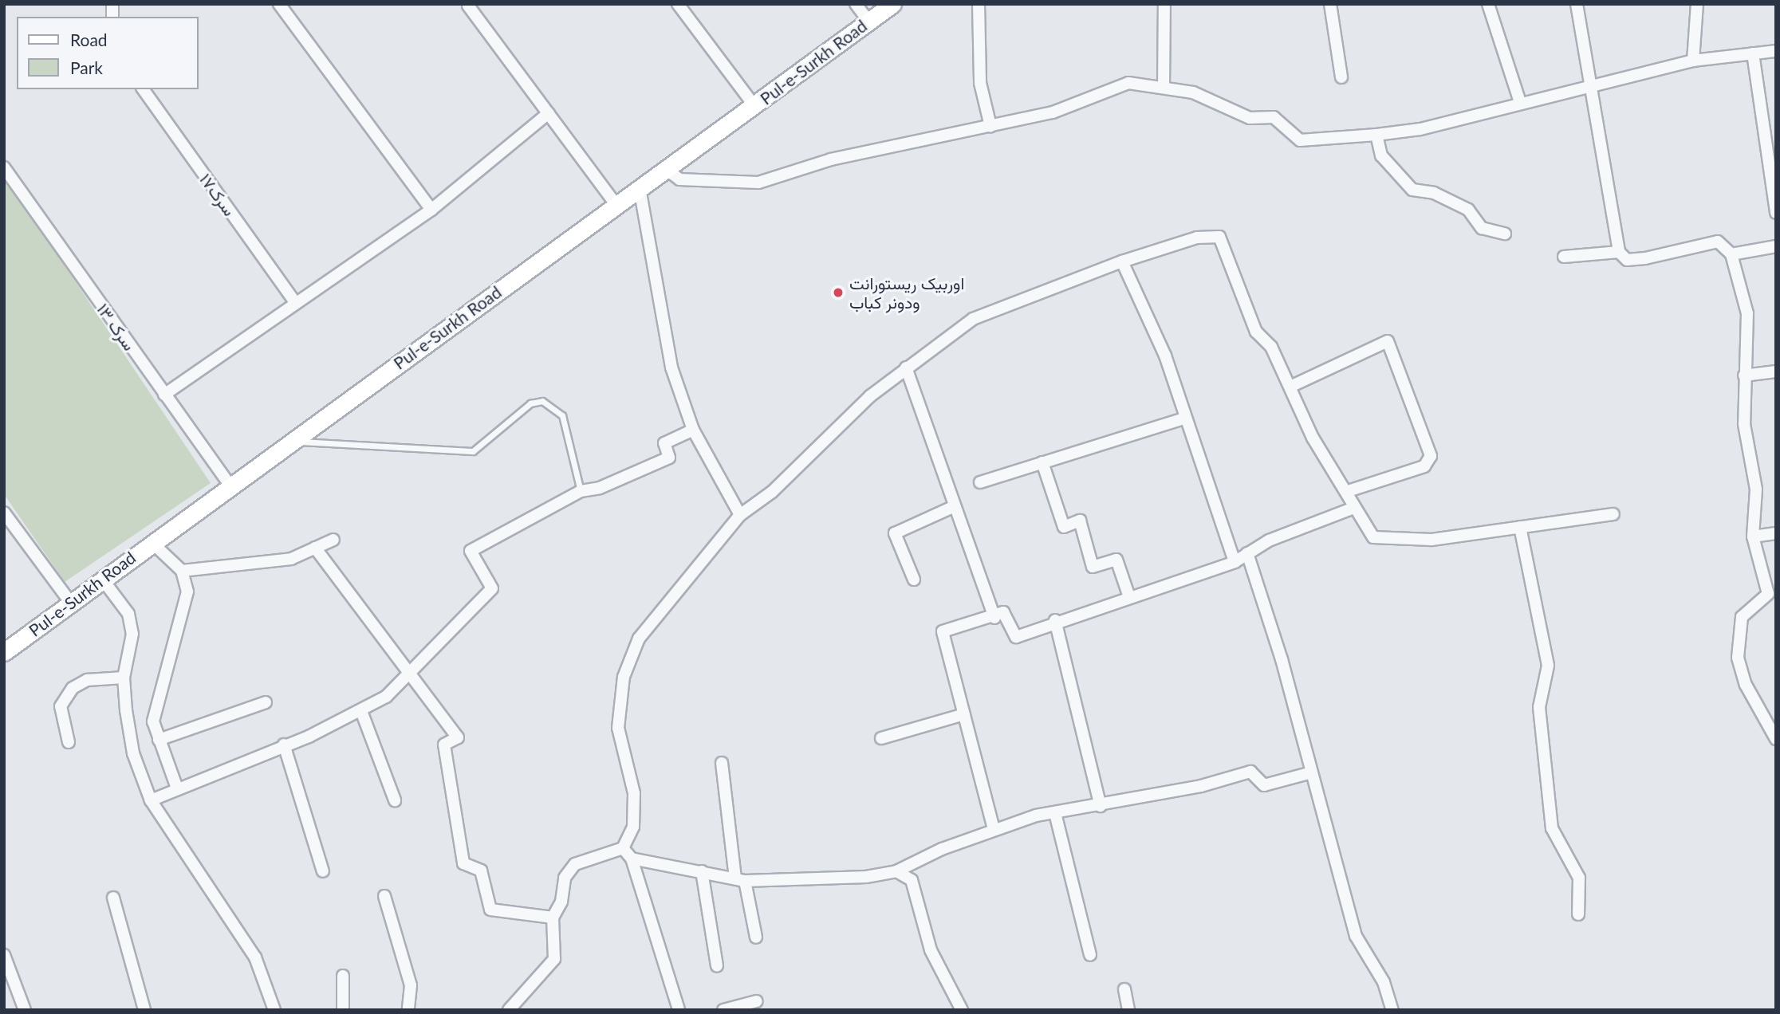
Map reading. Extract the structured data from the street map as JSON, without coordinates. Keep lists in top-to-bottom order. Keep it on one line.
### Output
{"streets":{"street":["Pul-e-Surkh Road","سرک۱۷","سرک ۱۳"]},"crossings":[["Pul-e-Surkh Road","سرک ۱۳"]],"places":["اوربیک ریستورانت ودونر کباب"],"legend":["Road","Park"]}
